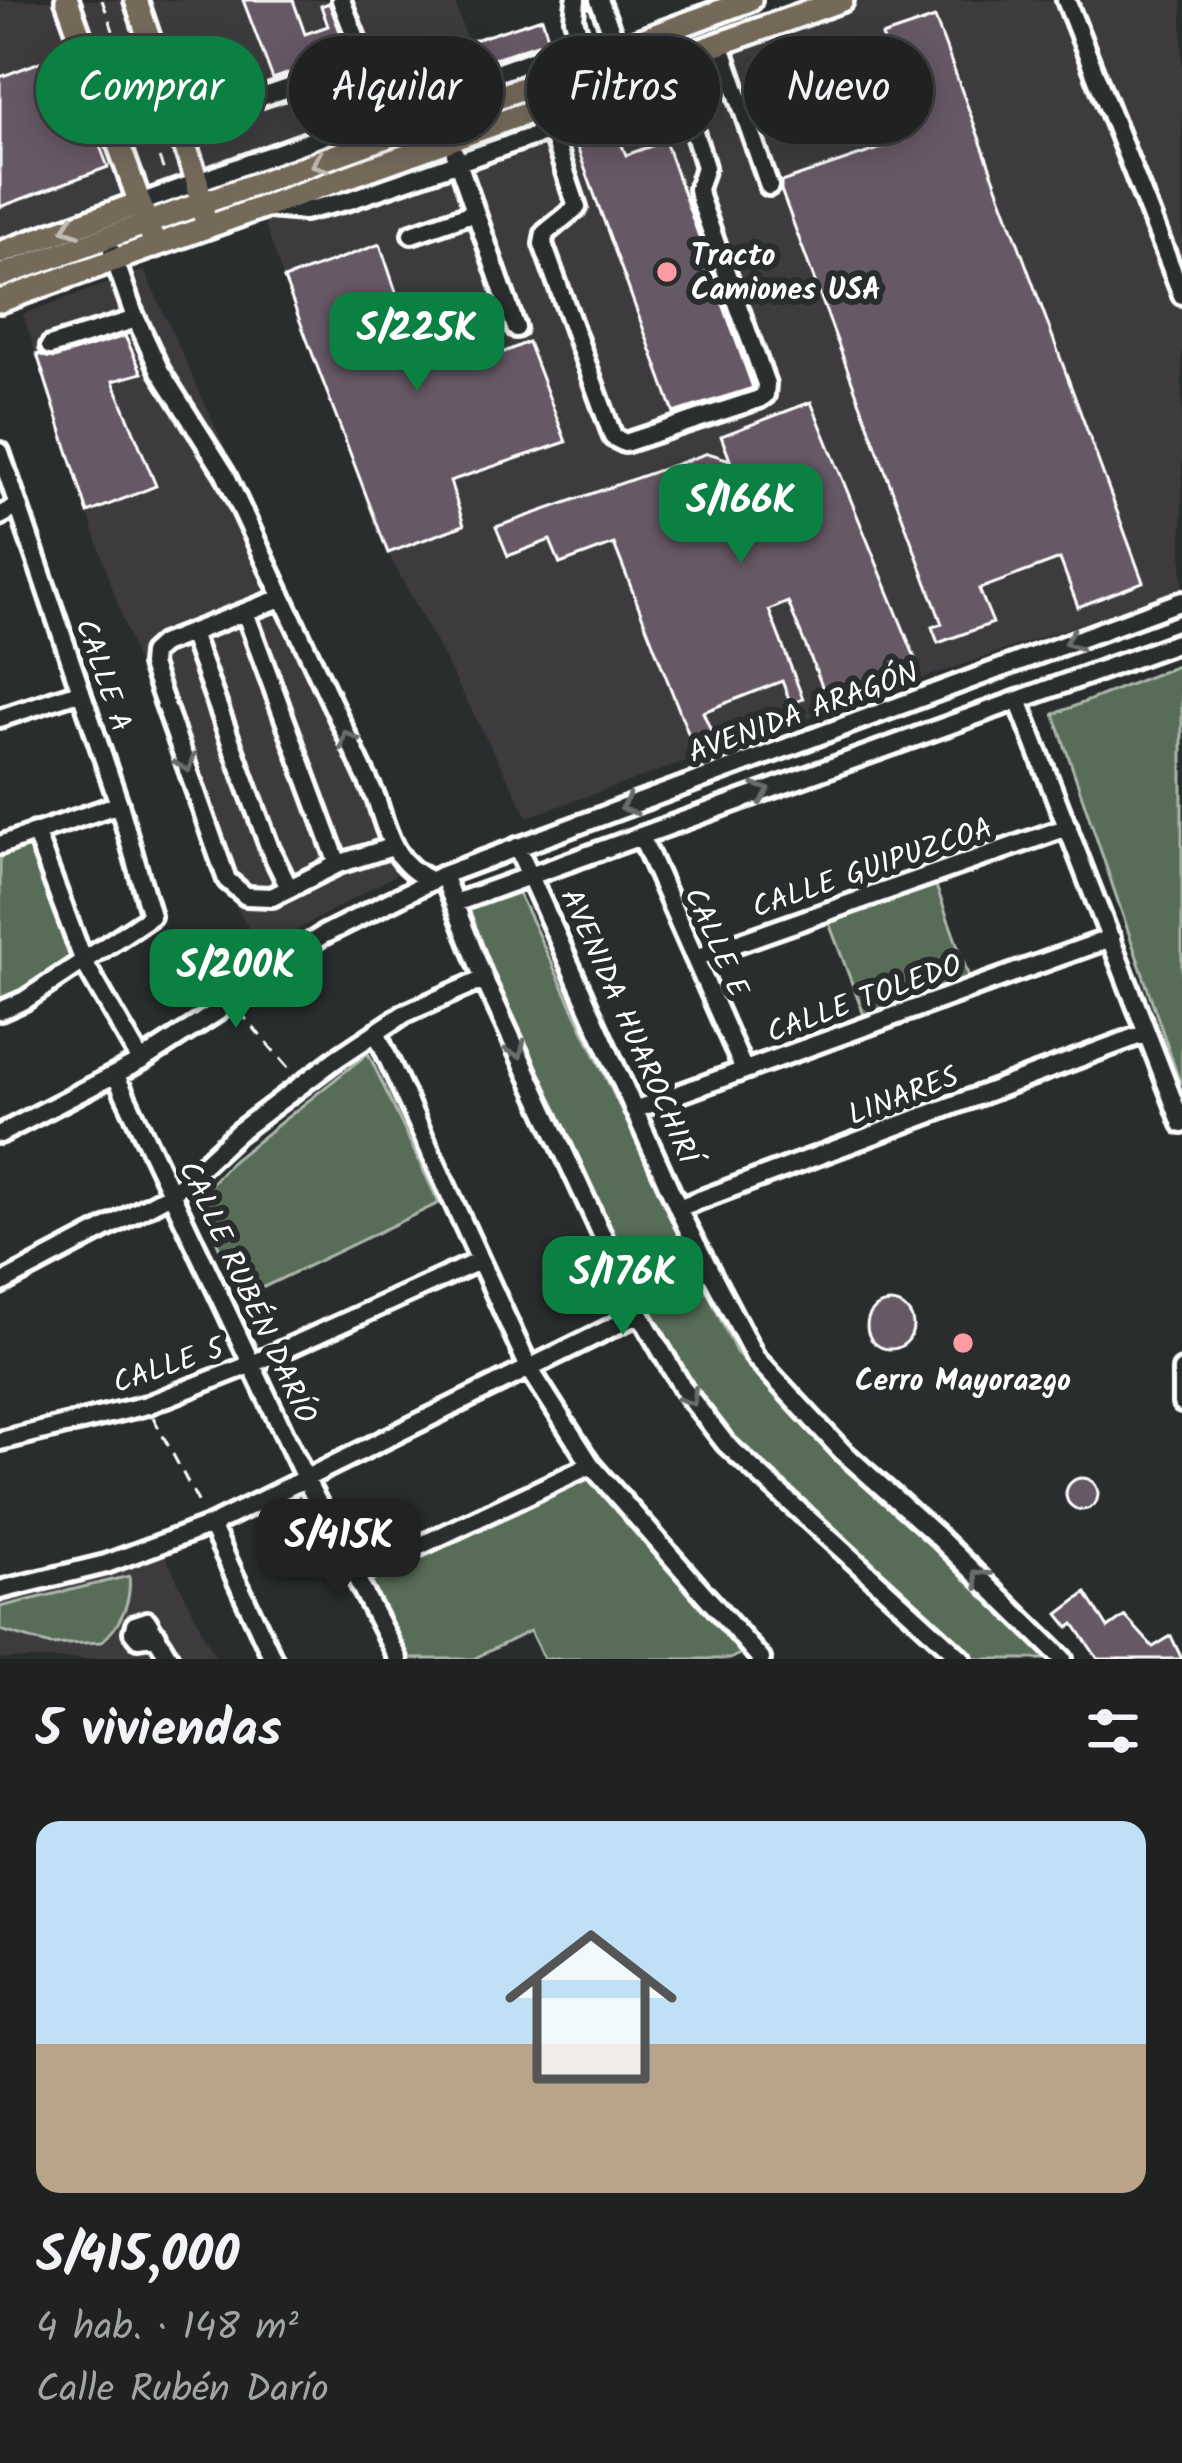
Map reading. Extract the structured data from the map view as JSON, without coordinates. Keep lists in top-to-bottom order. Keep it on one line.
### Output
{"streets":{"street":["CALLE A","AVENIDA ARAGÓN","CALLE GUIPUZCOA","CALLE E","CALLE TOLEDO","AVENIDA HUAROCHIRÍ","LINARES","CALLE RUBÉN DARÍO","CALLE 5"]},"crossings":[["AVENIDA ARAGÓN","CALLE E"],["AVENIDA ARAGÓN","AVENIDA HUAROCHIRÍ"],["AVENIDA ARAGÓN","CALLE RUBÉN DARÍO"],["CALLE GUIPUZCOA","CALLE E"],["CALLE E","CALLE TOLEDO"],["CALLE TOLEDO","AVENIDA HUAROCHIRÍ"],["AVENIDA HUAROCHIRÍ","LINARES"],["CALLE RUBÉN DARÍO","CALLE 5"]],"places":["Tracto Camiones USA","Cerro Mayorazgo"],"page":{"chip":["Comprar","Alquilar","Filtros","Nuevo"],"price":["S/225K","S/166K","S/200K","S/176K","S/415K"],"heading":"5 viviendas","list":[{"name":"S/415,000","note":"4 hab. · 148 m² · Calle Rubén Darío"}]}}
